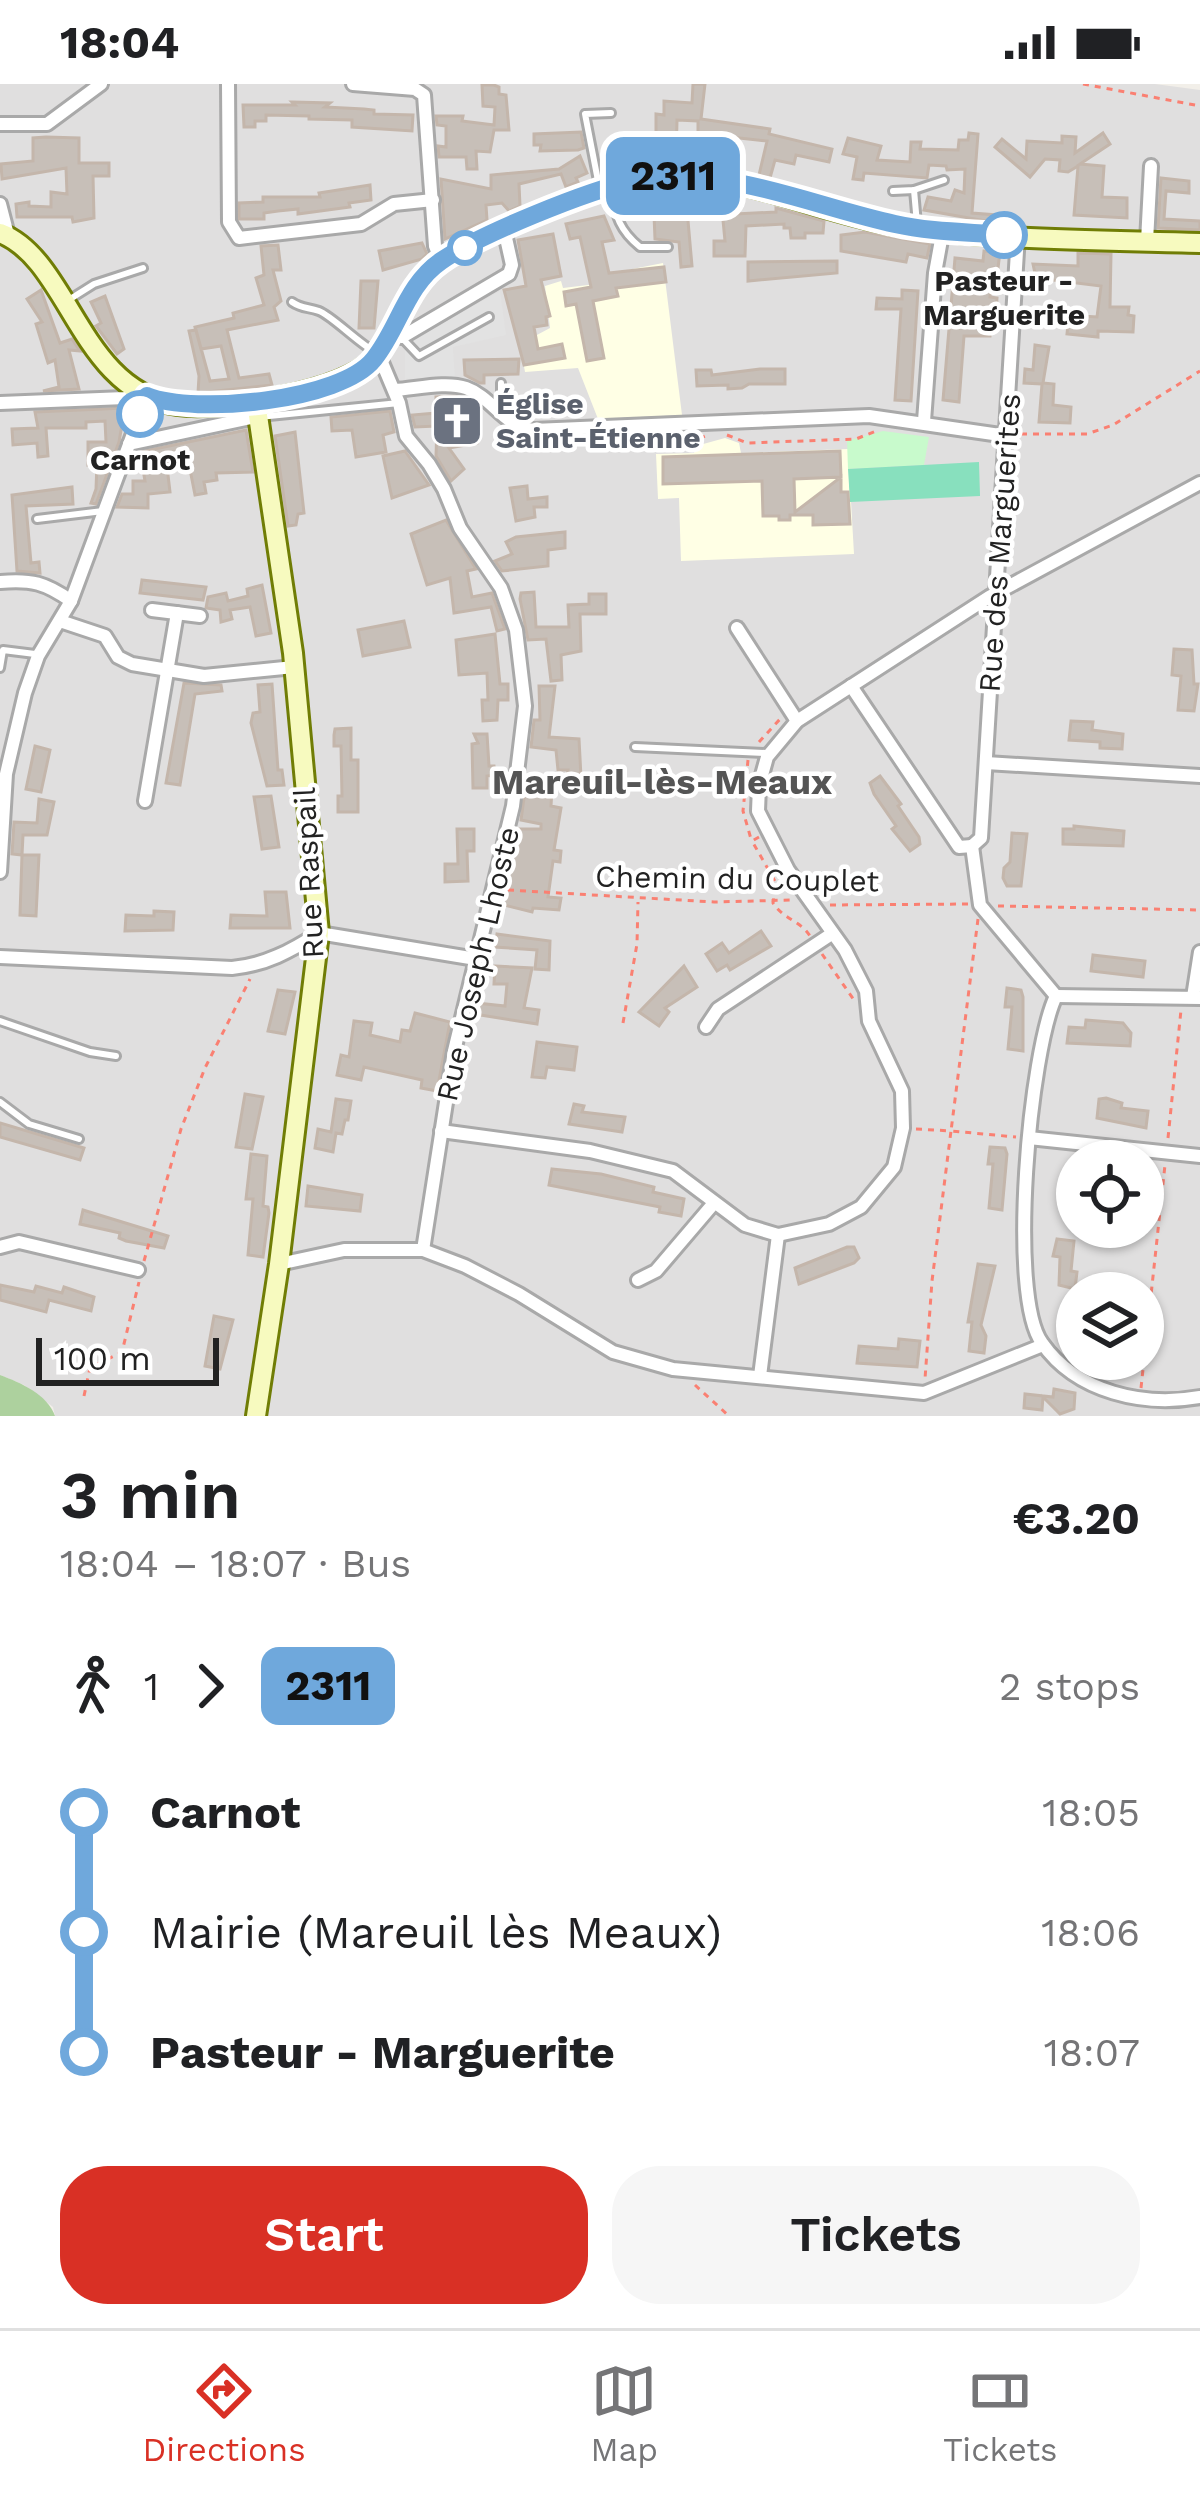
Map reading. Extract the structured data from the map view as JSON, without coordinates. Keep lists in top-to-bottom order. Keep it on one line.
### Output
{"streets":{"street":["Rue des Marguerites","Rue Raspail","Rue Joseph Lhoste"],"path":["Chemin du Couplet"]},"crossings":[["Chemin du Couplet","Rue Joseph Lhoste"]],"districts":["Mareuil-lès-Meaux"],"places":{"other":["Pasteur - Marguerite","Carnot"],"church":["Église Saint-Étienne"]},"lines":["bus line 2311"],"scale_bar":"100 m","page":{"status":"18:04","on_map":"2311","scale":"100 m","heading":["3 min","18:04 – 18:07 · Bus","€3.20"],"legs":["1","2311","2 stops"],"list":[{"name":"Carnot","value":"18:05"},{"name":"Mairie (Mareuil lès Meaux)","value":"18:06"},{"name":"Pasteur - Marguerite","value":"18:07"}],"buttons":["Start","Tickets"],"tabs":["Directions","Map","Tickets"]}}
